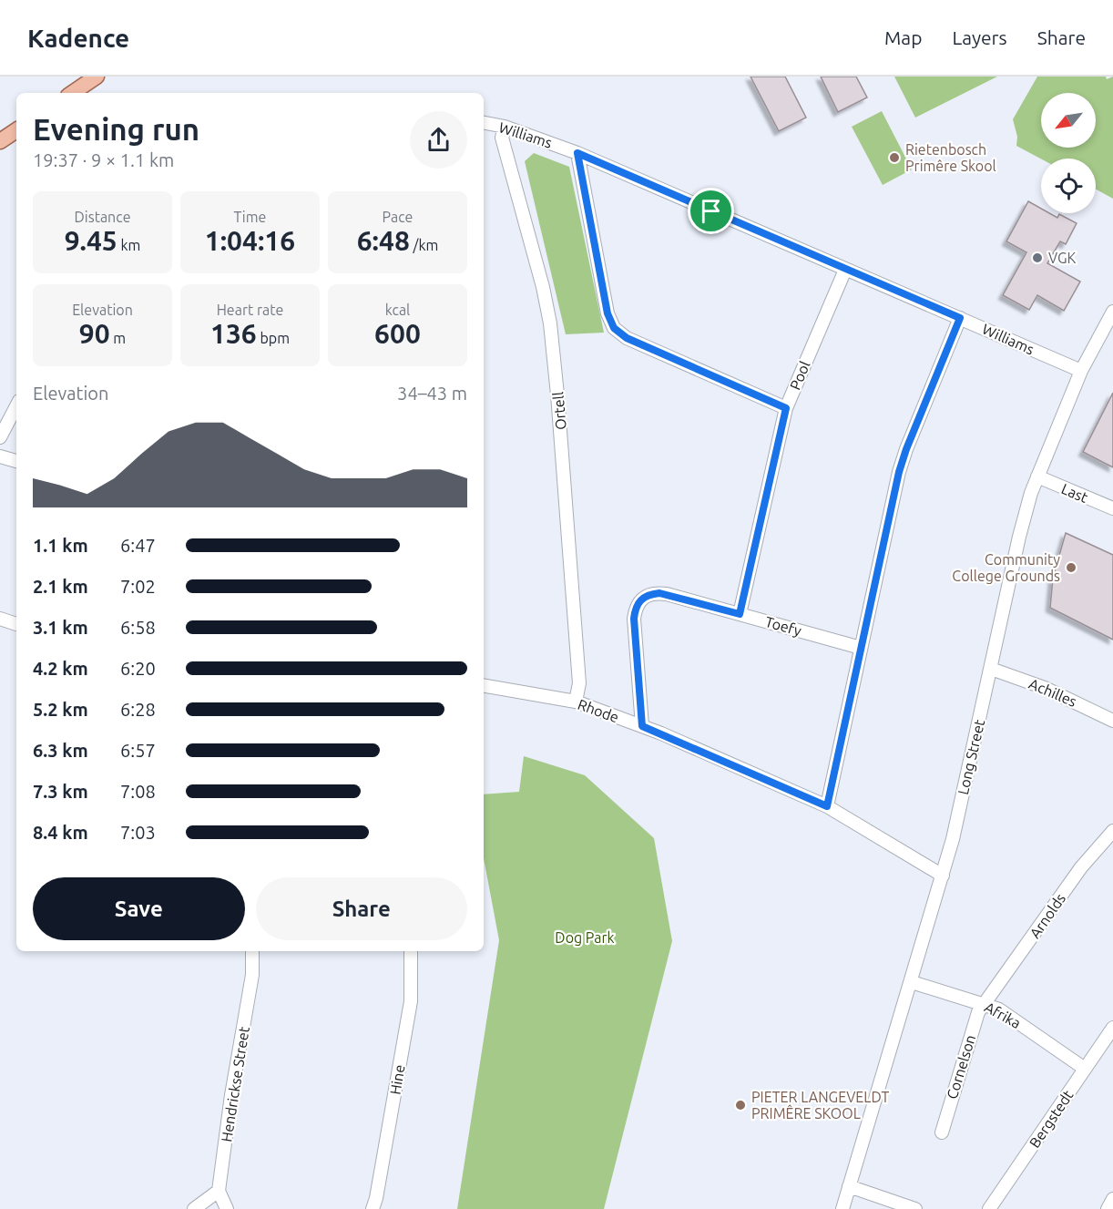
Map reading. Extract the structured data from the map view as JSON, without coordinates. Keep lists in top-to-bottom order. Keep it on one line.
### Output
{"streets":{"street":["Williams","Pool","Ortell","Last","Toefy","Achilles","Rhode","Long Street","Arnolds","Afrika","Cornelson","Hine","Hendrickse Street","Bergstedt"]},"crossings":[["Williams","Pool"],["Williams","Ortell"],["Williams","Long Street"],["Pool","Toefy"],["Ortell","Rhode"],["Last","Long Street"],["Toefy","Rhode"],["Achilles","Long Street"],["Rhode","Long Street"],["Long Street","Afrika"],["Arnolds","Afrika"],["Arnolds","Cornelson"],["Afrika","Cornelson"],["Afrika","Bergstedt"]],"parks":["Dog Park"],"places":["Rietenbosch Primêre Skool","VGK","Community College Grounds","PIETER LANGEVELDT PRIMÊRE SKOOL"],"north":"bottom left","page":{"header":"Kadence","nav":["Map","Layers","Share"],"heading":["Evening run","19:37 · 9 × 1.1 km"],"stats":[["Distance","9.45 km"],["Time","1:04:16"],["Pace","6:48 /km"],["Elevation","90 m"],["Heart rate","136 bpm"],["kcal","600"]],"chart":["Elevation","34–43 m"],"list":[{"name":"1.1 km","note":"6:47"},{"name":"2.1 km","note":"7:02"},{"name":"3.1 km","note":"6:58"},{"name":"4.2 km","note":"6:20"},{"name":"5.2 km","note":"6:28"},{"name":"6.3 km","note":"6:57"},{"name":"7.3 km","note":"7:08"},{"name":"8.4 km","note":"7:03"}],"buttons":["Save","Share"]}}
